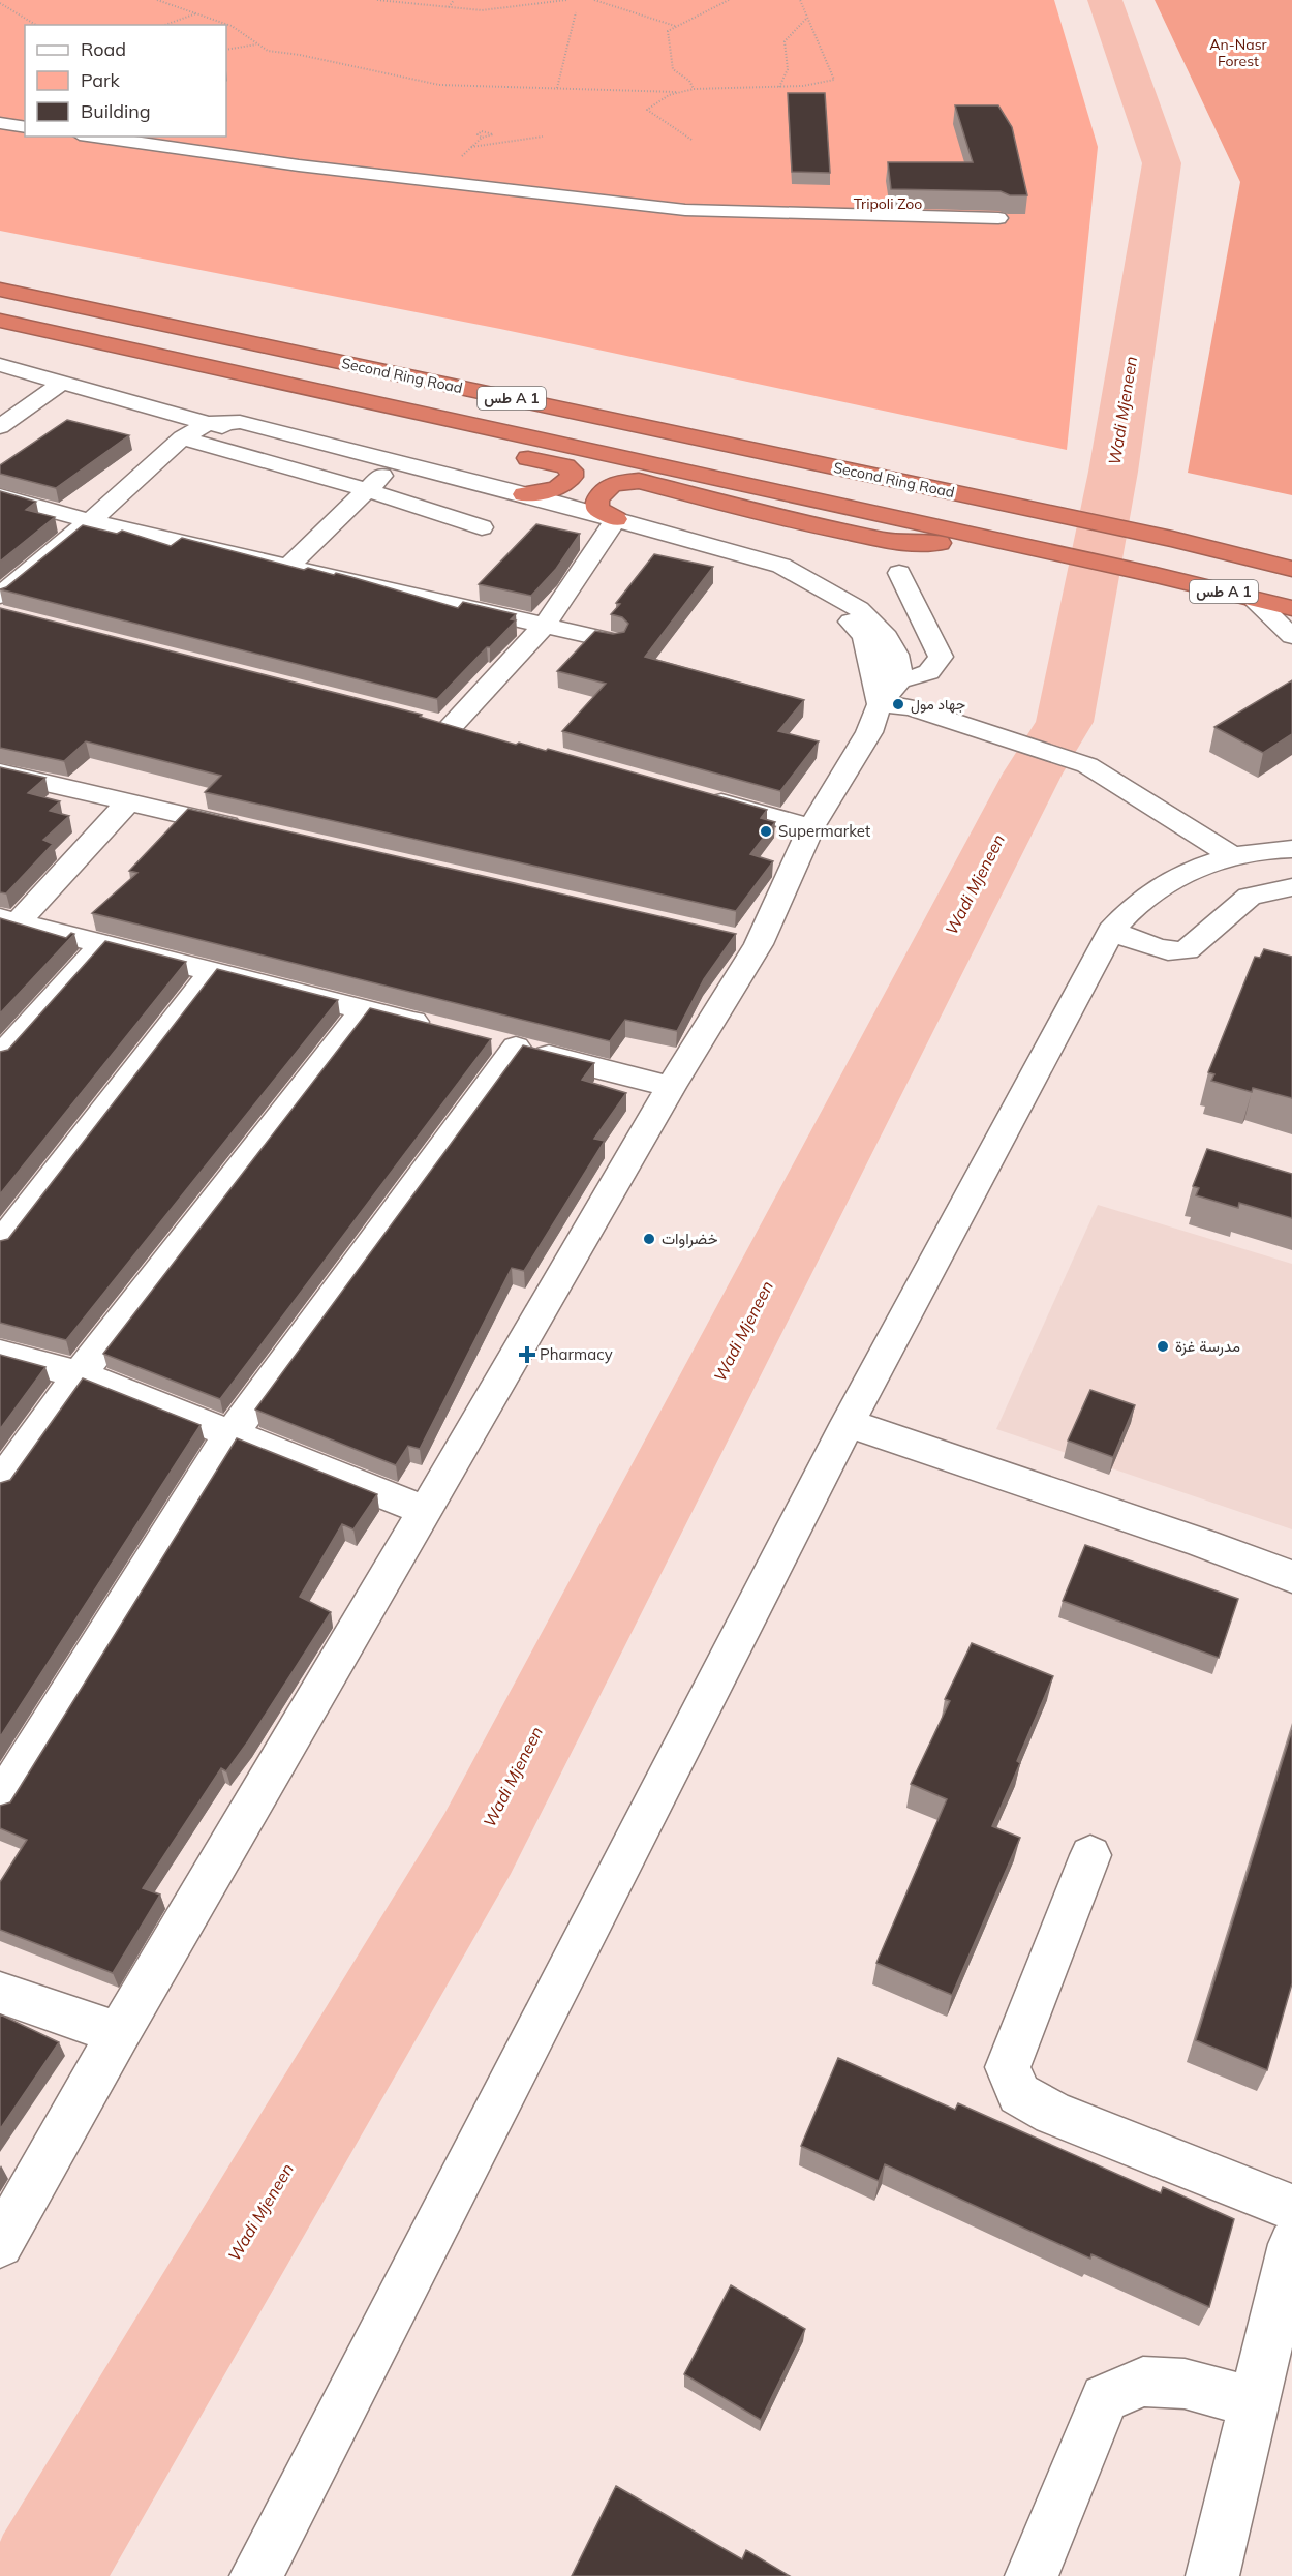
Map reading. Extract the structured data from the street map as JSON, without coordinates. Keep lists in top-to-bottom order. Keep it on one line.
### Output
{"streets":{"highway":["Second Ring Road","طس A 1"]},"crossings":[["Second Ring Road","طس A 1"]],"water":["Wadi Mjeneen"],"parks":["An-Nasr Forest","Tripoli Zoo"],"places":{"other":["جهاد مول","Supermarket","خضراوات","مدرسة غزة"],"health":["Pharmacy"]},"legend":["Road","Park","Building"]}
